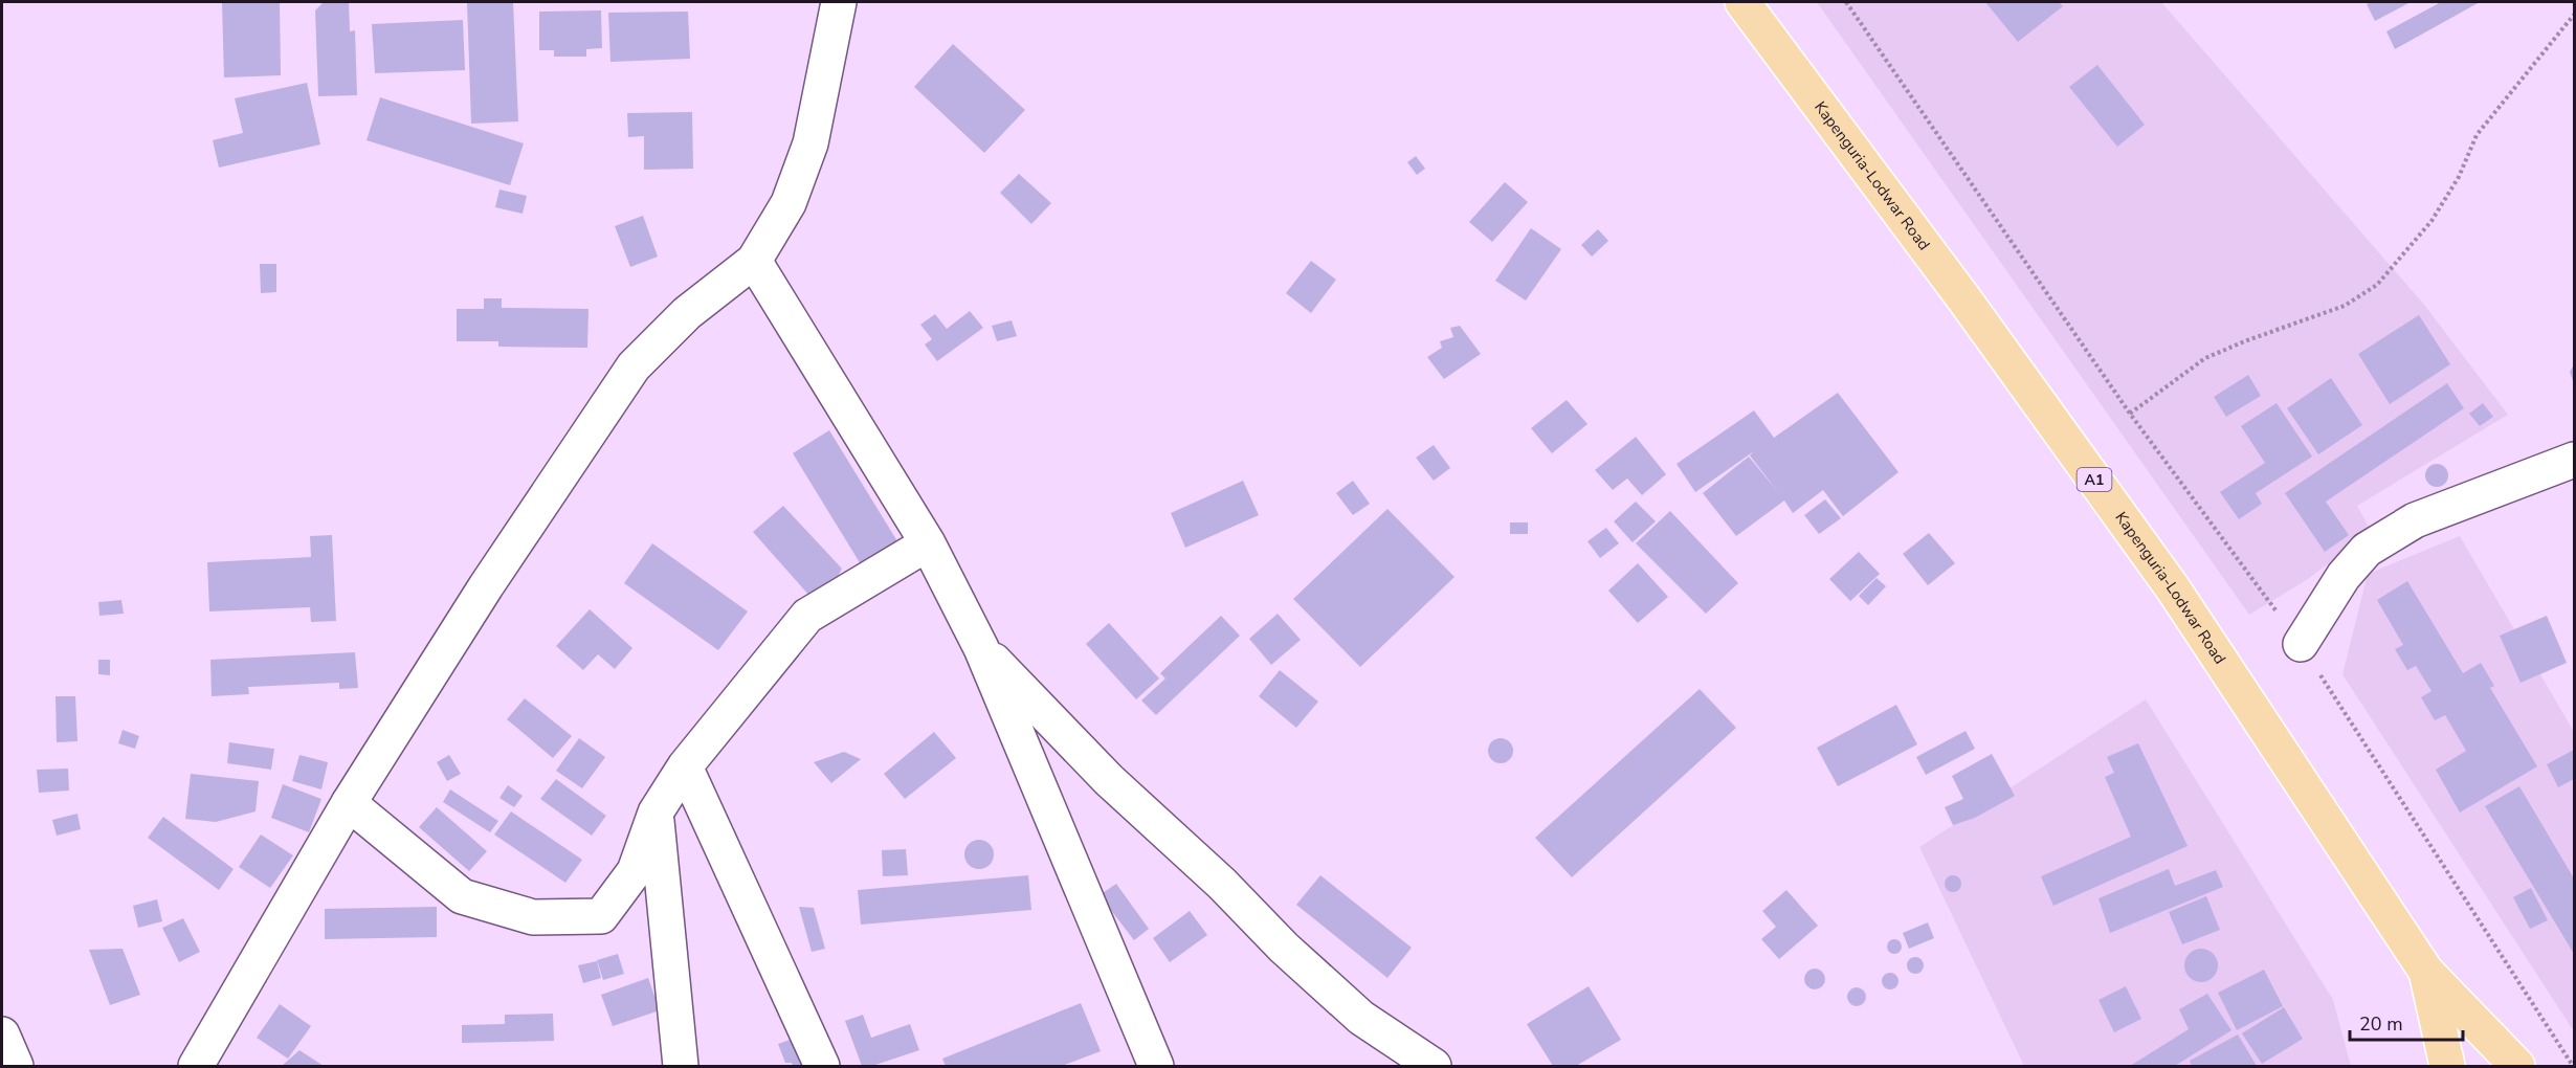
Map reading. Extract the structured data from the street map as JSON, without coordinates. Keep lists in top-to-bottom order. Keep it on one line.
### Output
{"streets":{"highway":["Kapenguria-Lodwar Road","A1"]},"scale_bar":"20 m"}
